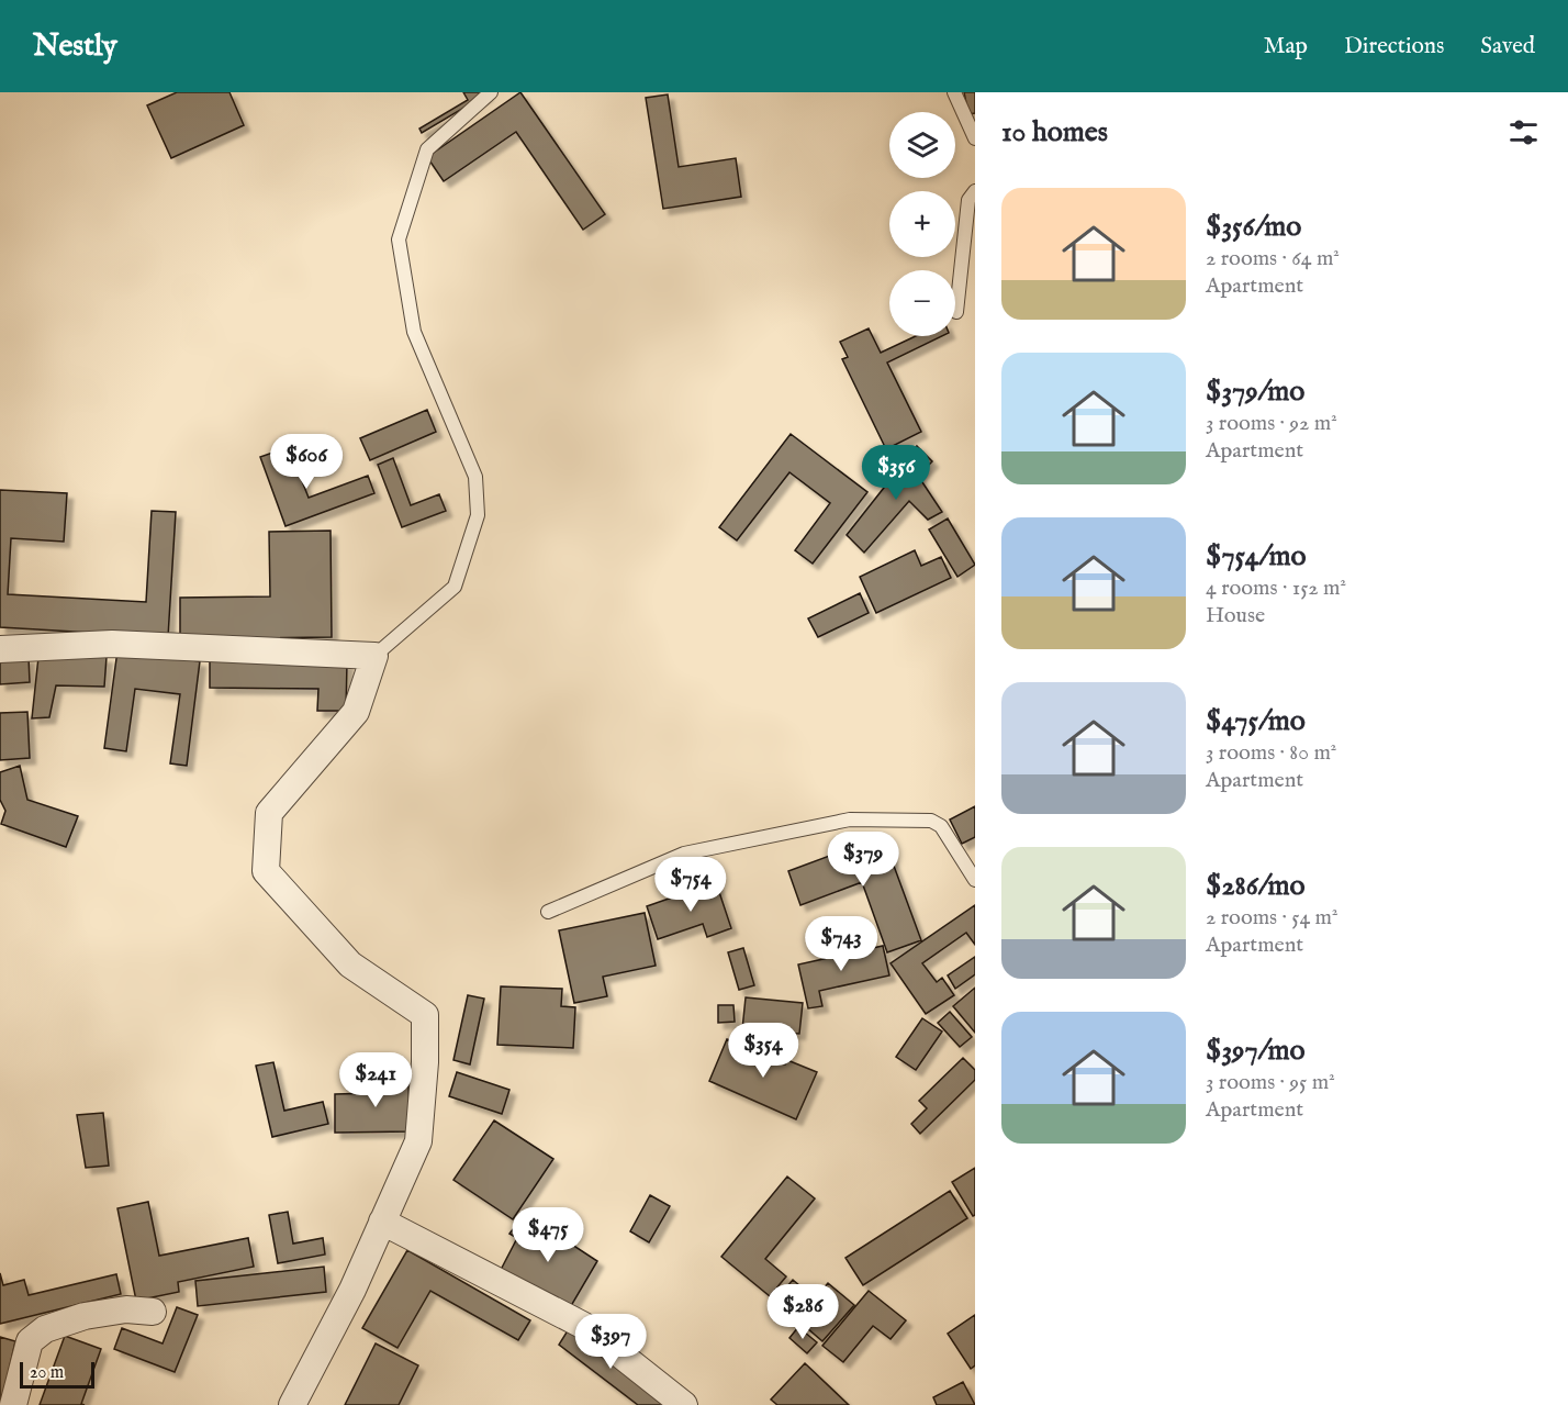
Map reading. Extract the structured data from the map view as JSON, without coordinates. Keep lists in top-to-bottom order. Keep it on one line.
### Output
{"scale_bar":"20 m","page":{"header":"Nestly","nav":["Map","Directions","Saved"],"heading":"10 homes","map_buttons":["+","−"],"list":[{"name":"$356/mo","note":"2 rooms · 64 m² · Apartment"},{"name":"$379/mo","note":"3 rooms · 92 m² · Apartment"},{"name":"$754/mo","note":"4 rooms · 152 m² · House"},{"name":"$475/mo","note":"3 rooms · 80 m² · Apartment"},{"name":"$286/mo","note":"2 rooms · 54 m² · Apartment"},{"name":"$397/mo","note":"3 rooms · 95 m² · Apartment"}],"price":["$606","$356","$379","$754","$743","$354","$241","$475","$286","$397"],"scale":"20 m"}}
